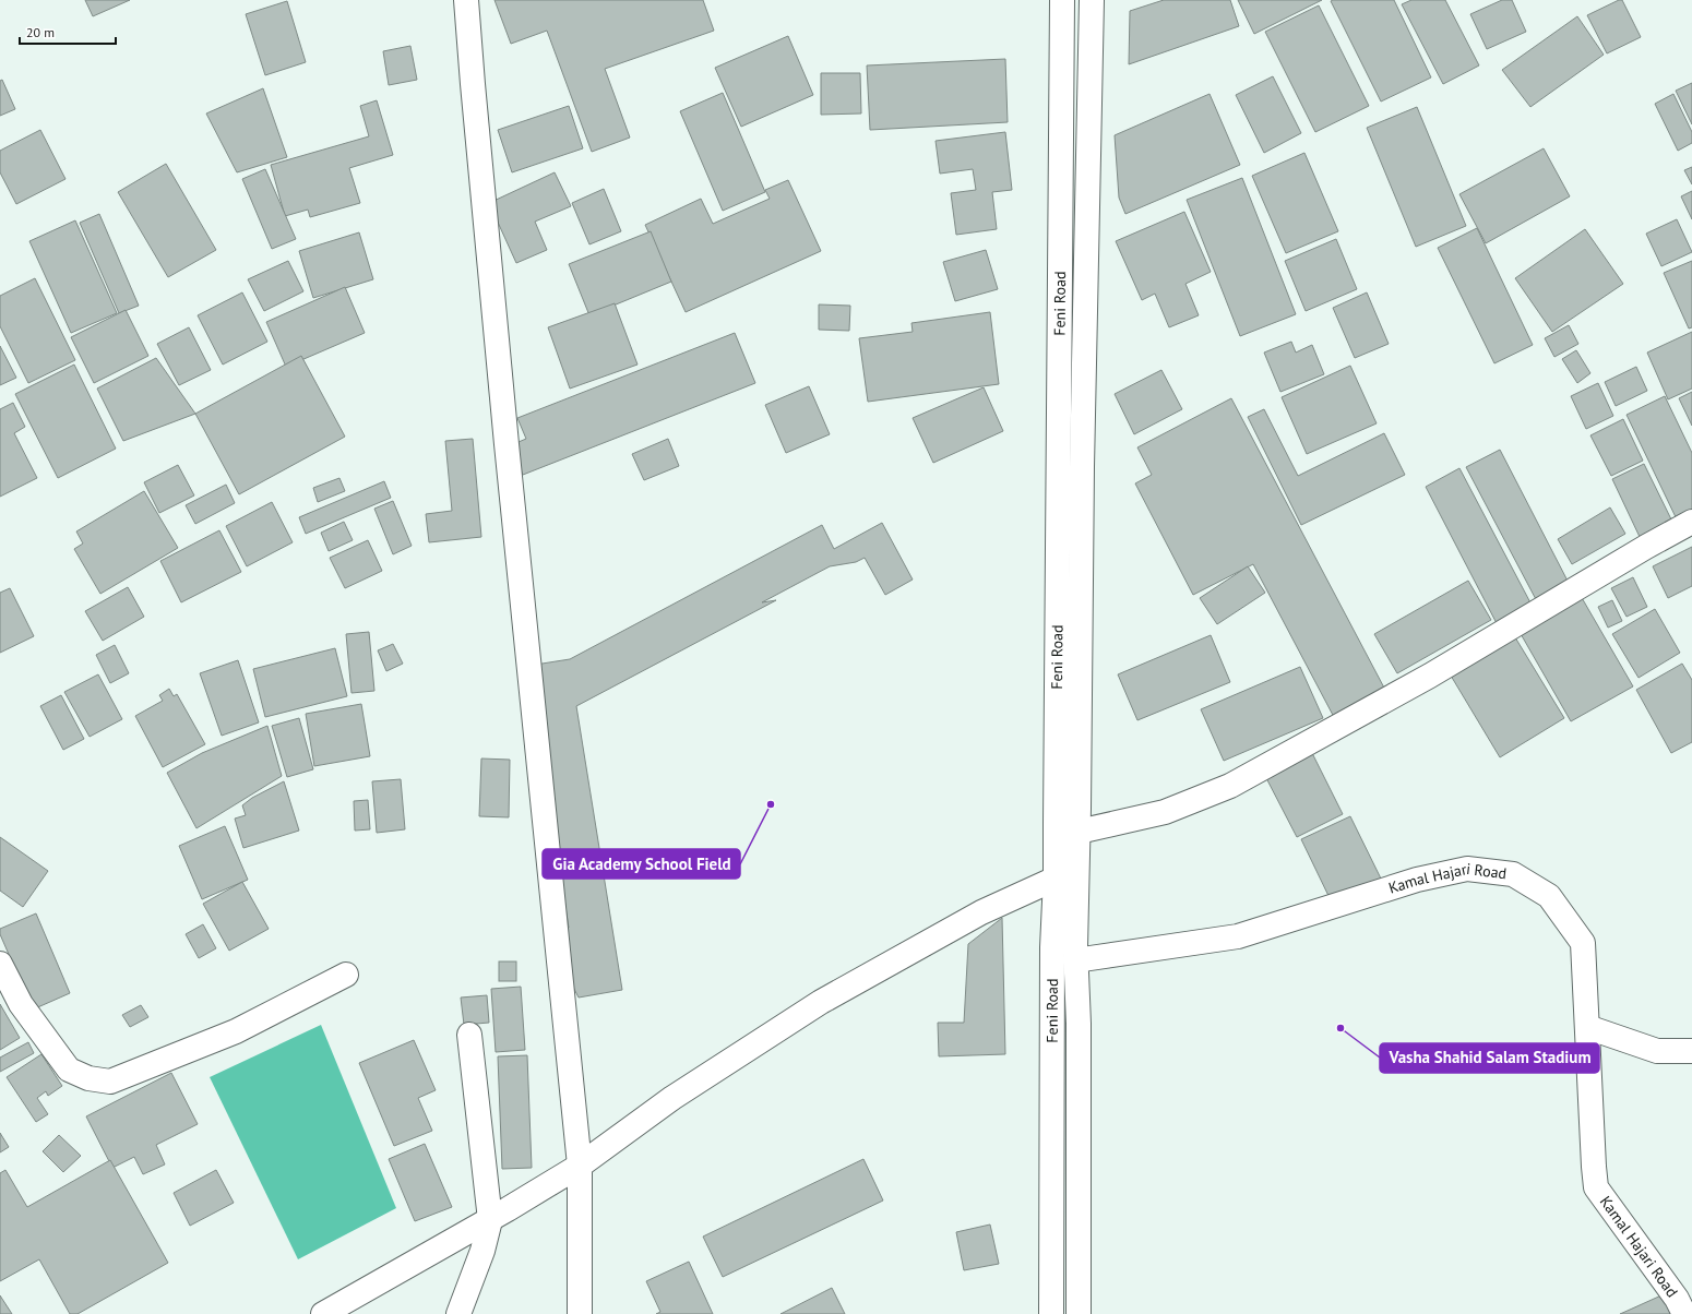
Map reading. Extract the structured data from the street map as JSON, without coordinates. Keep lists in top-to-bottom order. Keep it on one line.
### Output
{"streets":{"street":["Feni Road","Kamal Hajari Road"]},"places":["Gia Academy School Field","Vasha Shahid Salam Stadium"],"scale_bar":"20 m"}
